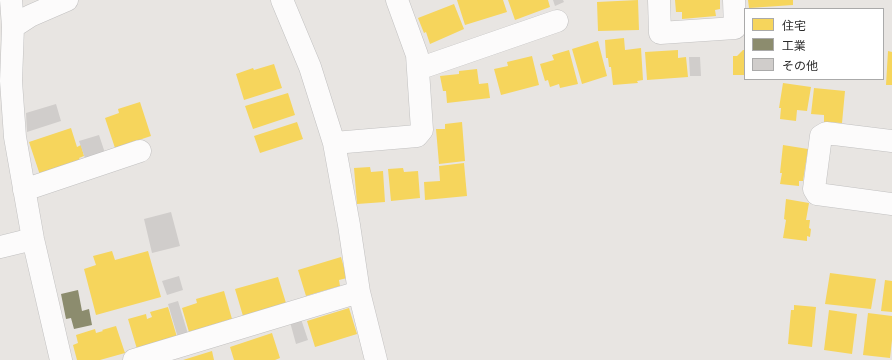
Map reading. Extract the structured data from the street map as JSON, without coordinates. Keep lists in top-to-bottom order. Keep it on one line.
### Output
{"legend":["住宅","工業","その他"]}
